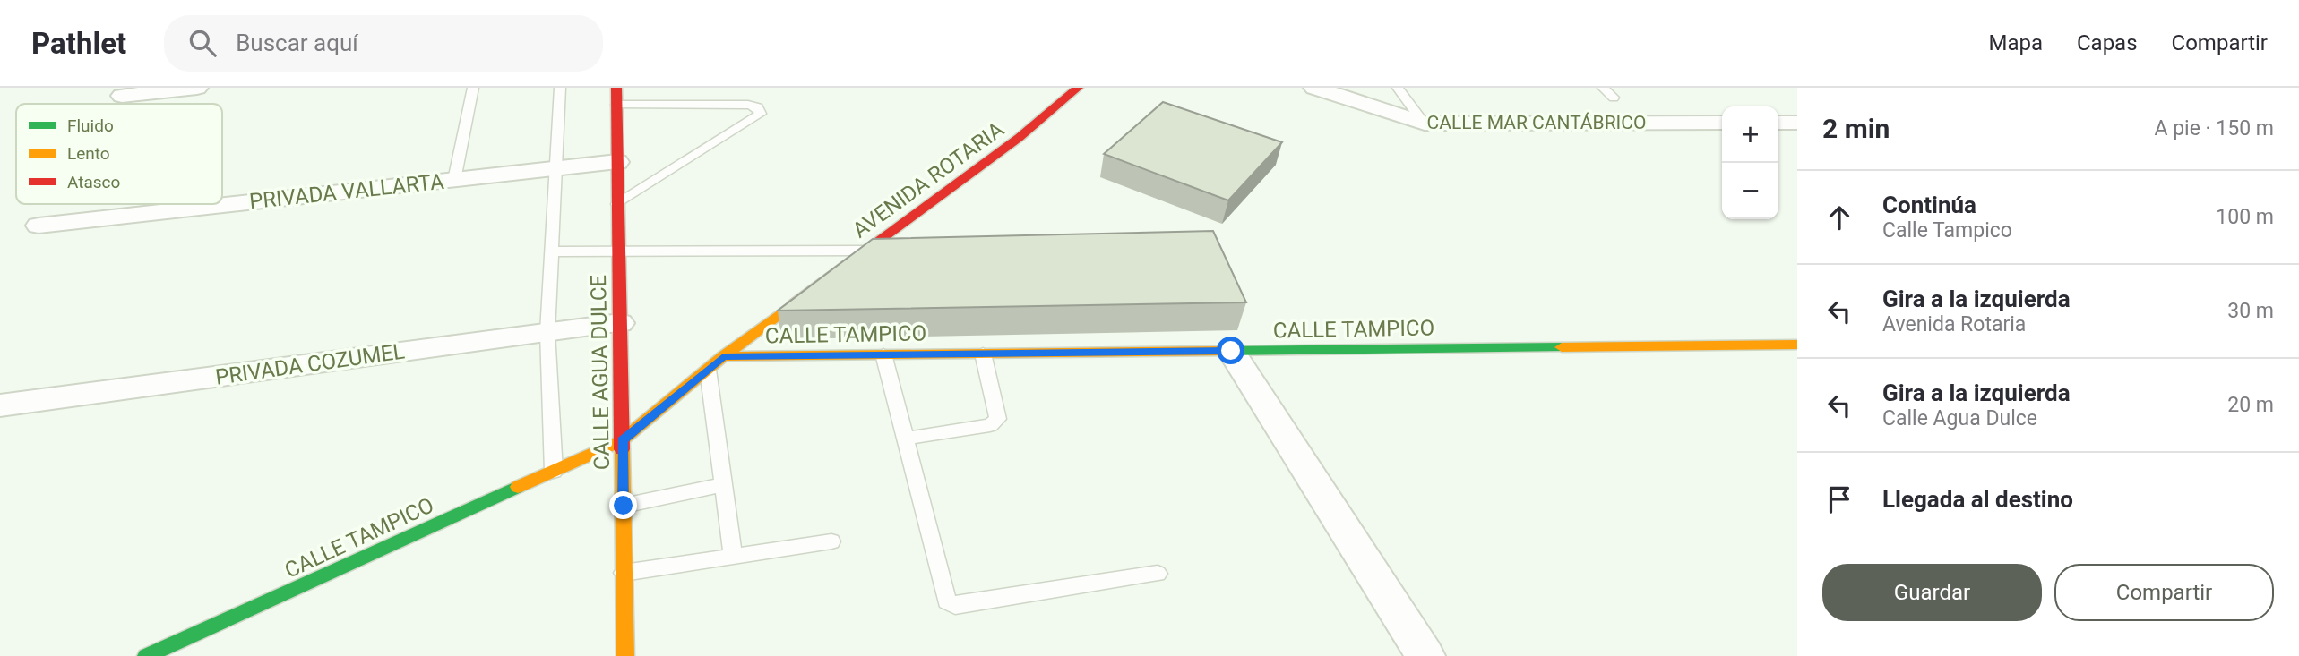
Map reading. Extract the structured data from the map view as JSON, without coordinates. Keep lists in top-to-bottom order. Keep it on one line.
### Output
{"streets":{"street":["CALLE MAR CANTÁBRICO","AVENIDA ROTARIA","PRIVADA VALLARTA","CALLE TAMPICO","PRIVADA COZUMEL","CALLE AGUA DULCE"]},"crossings":[["AVENIDA ROTARIA","CALLE TAMPICO"],["AVENIDA ROTARIA","CALLE AGUA DULCE"],["PRIVADA VALLARTA","CALLE AGUA DULCE"],["CALLE TAMPICO","CALLE AGUA DULCE"],["PRIVADA COZUMEL","CALLE AGUA DULCE"]],"legend":["Fluido","Lento","Atasco"],"page":{"header":"Pathlet","search":"Buscar aquí","nav":["Mapa","Capas","Compartir"],"heading":["2 min","A pie · 150 m"],"map_buttons":["+","−"],"list":[["Continúa","Calle Tampico","100 m"],["Gira a la izquierda","Avenida Rotaria","30 m"],["Gira a la izquierda","Calle Agua Dulce","20 m"],"Llegada al destino"],"buttons":["Guardar","Compartir"]}}
